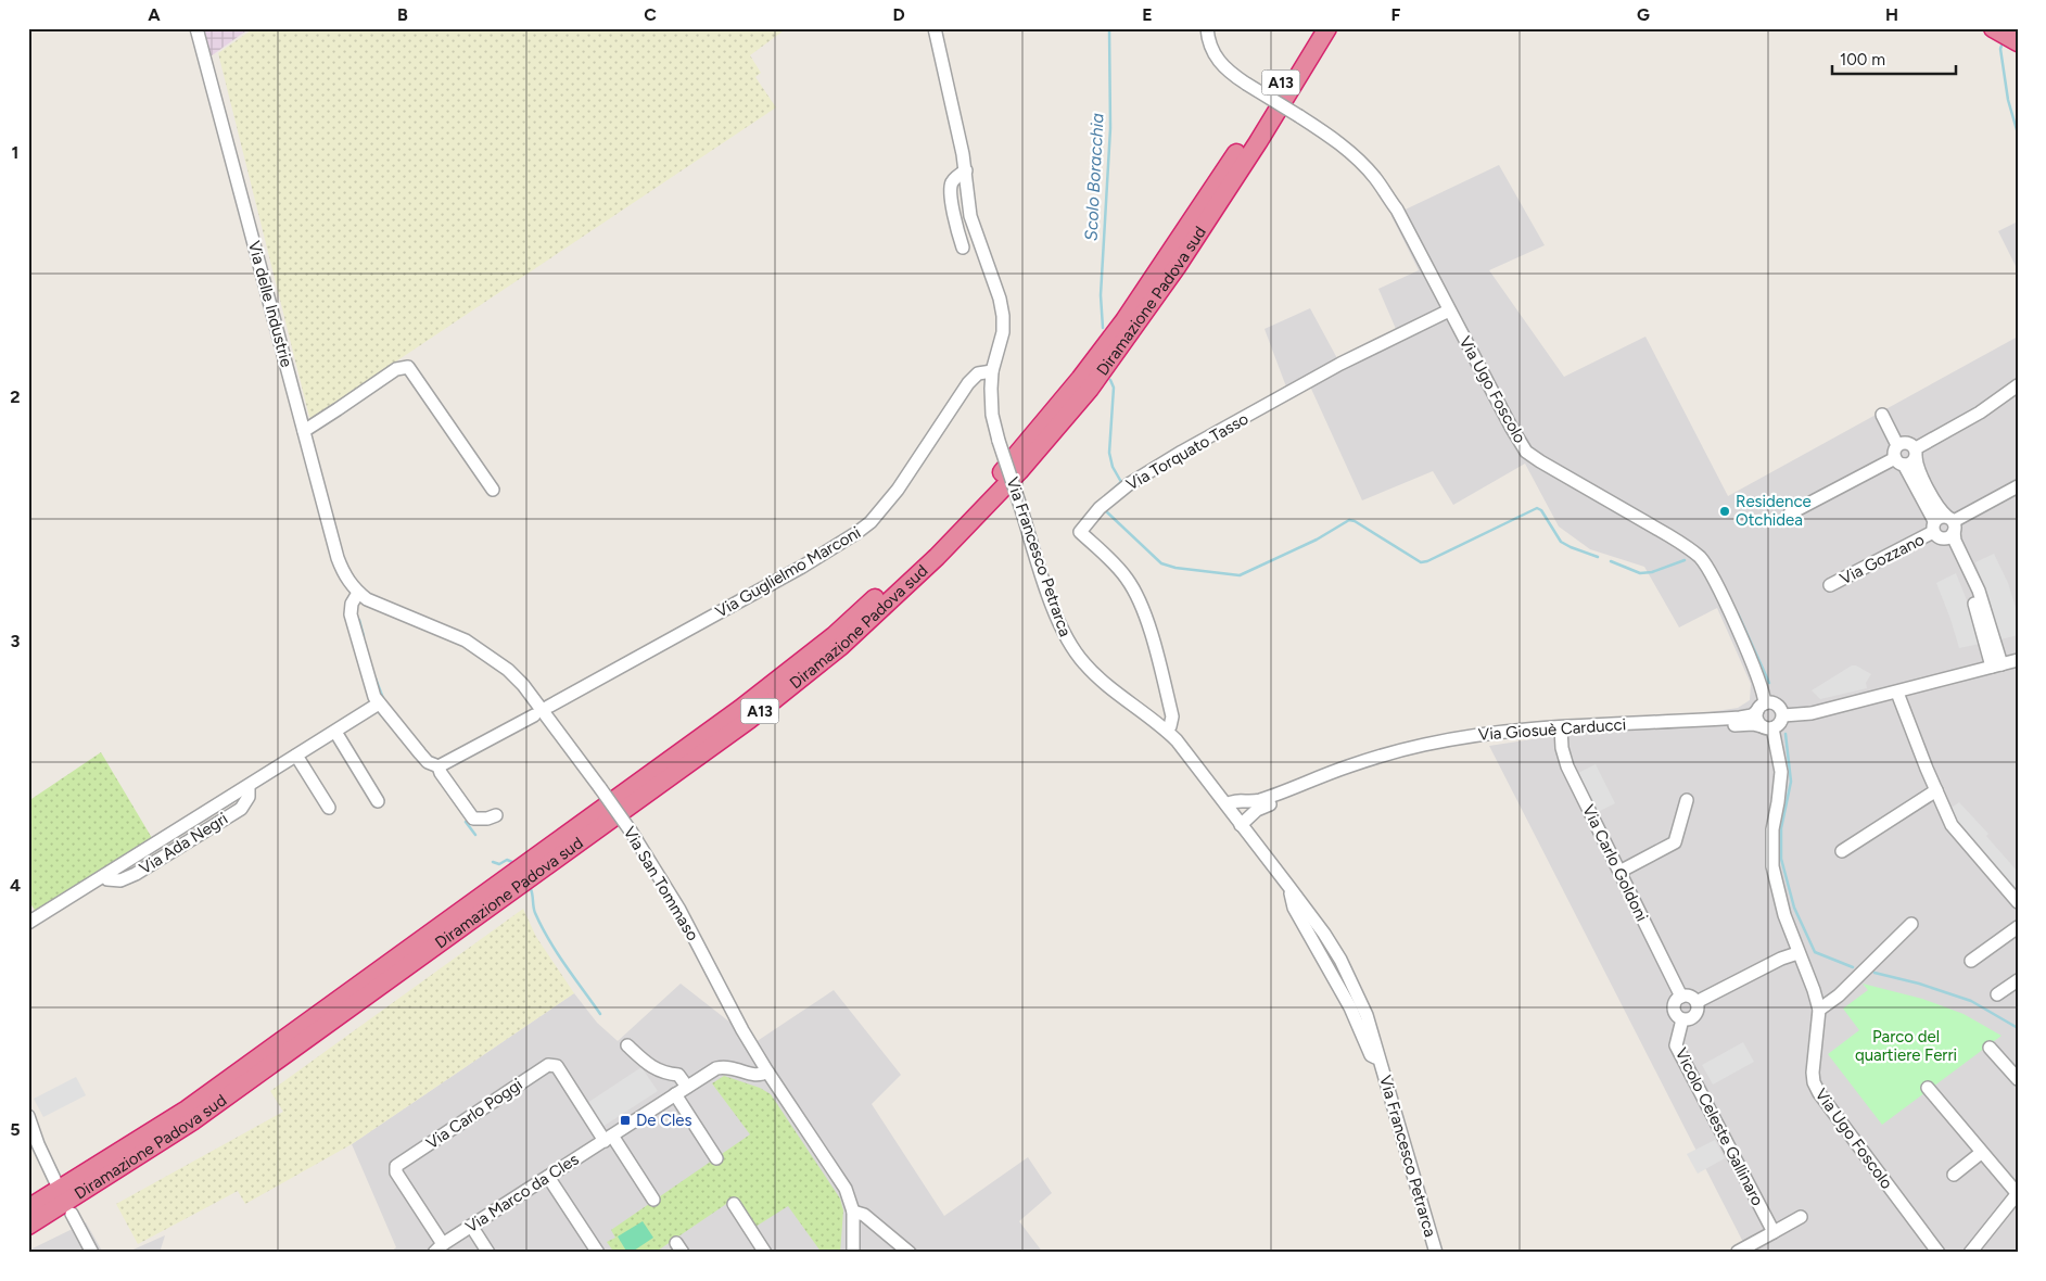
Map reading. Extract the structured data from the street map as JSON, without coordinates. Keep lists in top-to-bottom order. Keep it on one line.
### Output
{"streets":{"highway":["A13","Diramazione Padova sud"],"street":["Via delle Industrie","Via Ugo Foscolo","Via Torquato Tasso","Via Francesco Petrarca","Via Gozzano","Via Guglielmo Marconi","Via Giosuè Carducci","Via Ada Negri","Via Carlo Goldoni","Via San Tommaso","Via Carlo Poggi","Vicolo Celeste Gallinaro","Via Marco da Cles"]},"crossings":[["Via delle Industrie","Via San Tommaso"],["Via Ugo Foscolo","Via Torquato Tasso"],["Via Ugo Foscolo","Via Giosuè Carducci"],["Via Torquato Tasso","Via Francesco Petrarca"],["Via Francesco Petrarca","Via Guglielmo Marconi"],["Via Francesco Petrarca","Via Giosuè Carducci"],["Via Giosuè Carducci","Via Carlo Goldoni"],["Via Carlo Goldoni","Vicolo Celeste Gallinaro"],["Via San Tommaso","Via Marco da Cles"],["Via Carlo Poggi","Via Marco da Cles"]],"water":["Scolo Boracchia"],"parks":["Parco del quartiere Ferri"],"places":{"other":["Residence Otchidea"],"transit":["De Cles"]},"scale_bar":"100 m","grid":{"columns":["A","B","C","D","E","F","G","H"],"rows":["1","2","3","4","5"]}}
